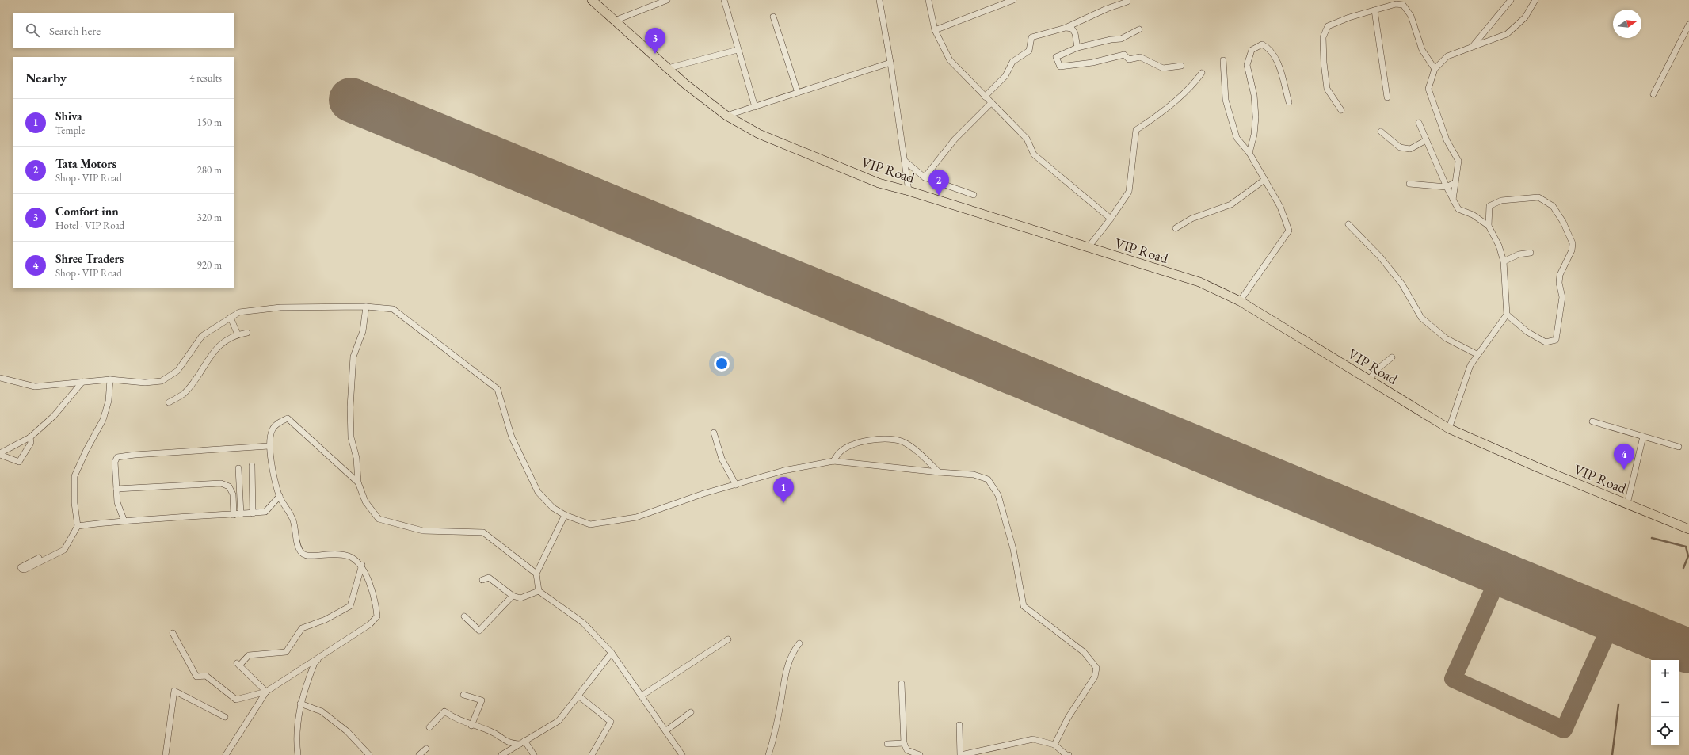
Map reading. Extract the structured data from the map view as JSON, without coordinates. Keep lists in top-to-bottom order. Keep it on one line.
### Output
{"streets":{"highway":["VIP Road"]},"north":"right","page":{"search":"Search here","pins":["3","2","4","1"],"heading":["Nearby","4 results"],"list":[{"mark":"1","name":"Shiva","note":"Temple","value":"150 m"},{"mark":"2","name":"Tata Motors","note":"Shop · VIP Road","value":"280 m"},{"mark":"3","name":"Comfort inn","note":"Hotel · VIP Road","value":"320 m"},{"mark":"4","name":"Shree Traders","note":"Shop · VIP Road","value":"920 m"}],"map_buttons":["+","−"]}}
